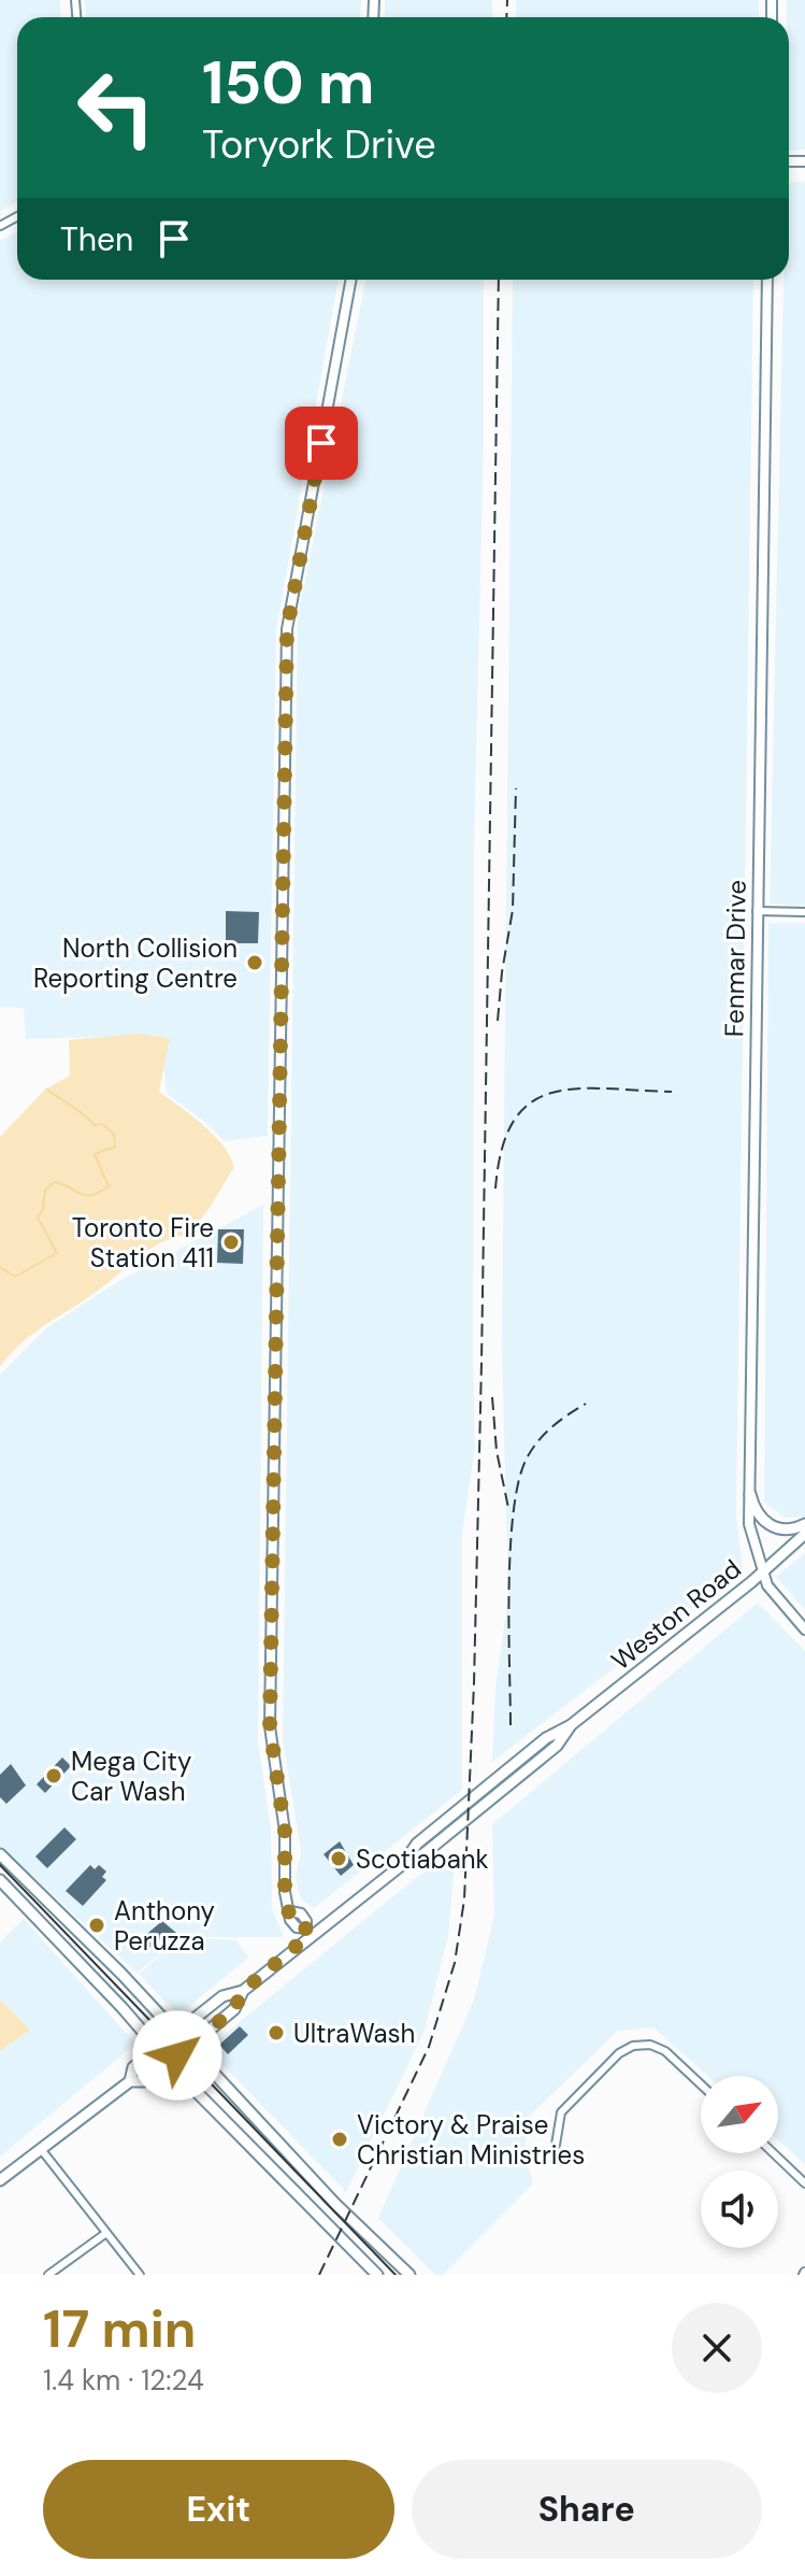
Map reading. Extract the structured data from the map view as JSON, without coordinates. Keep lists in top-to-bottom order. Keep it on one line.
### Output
{"streets":{"main road":["Weston Road"],"street":["Fenmar Drive"]},"crossings":[["Fenmar Drive","Weston Road"]],"places":["North Collision Reporting Centre","Toronto Fire Station 411","Mega City Car Wash","Scotiabank","Anthony Peruzza","UltraWash","Victory & Praise Christian Ministries"],"north":"top right","page":{"turn":["150 m","Toryork Drive"],"then":"Then","heading":["17 min","1.4 km · 12:24"],"buttons":["Exit","Share"]}}
